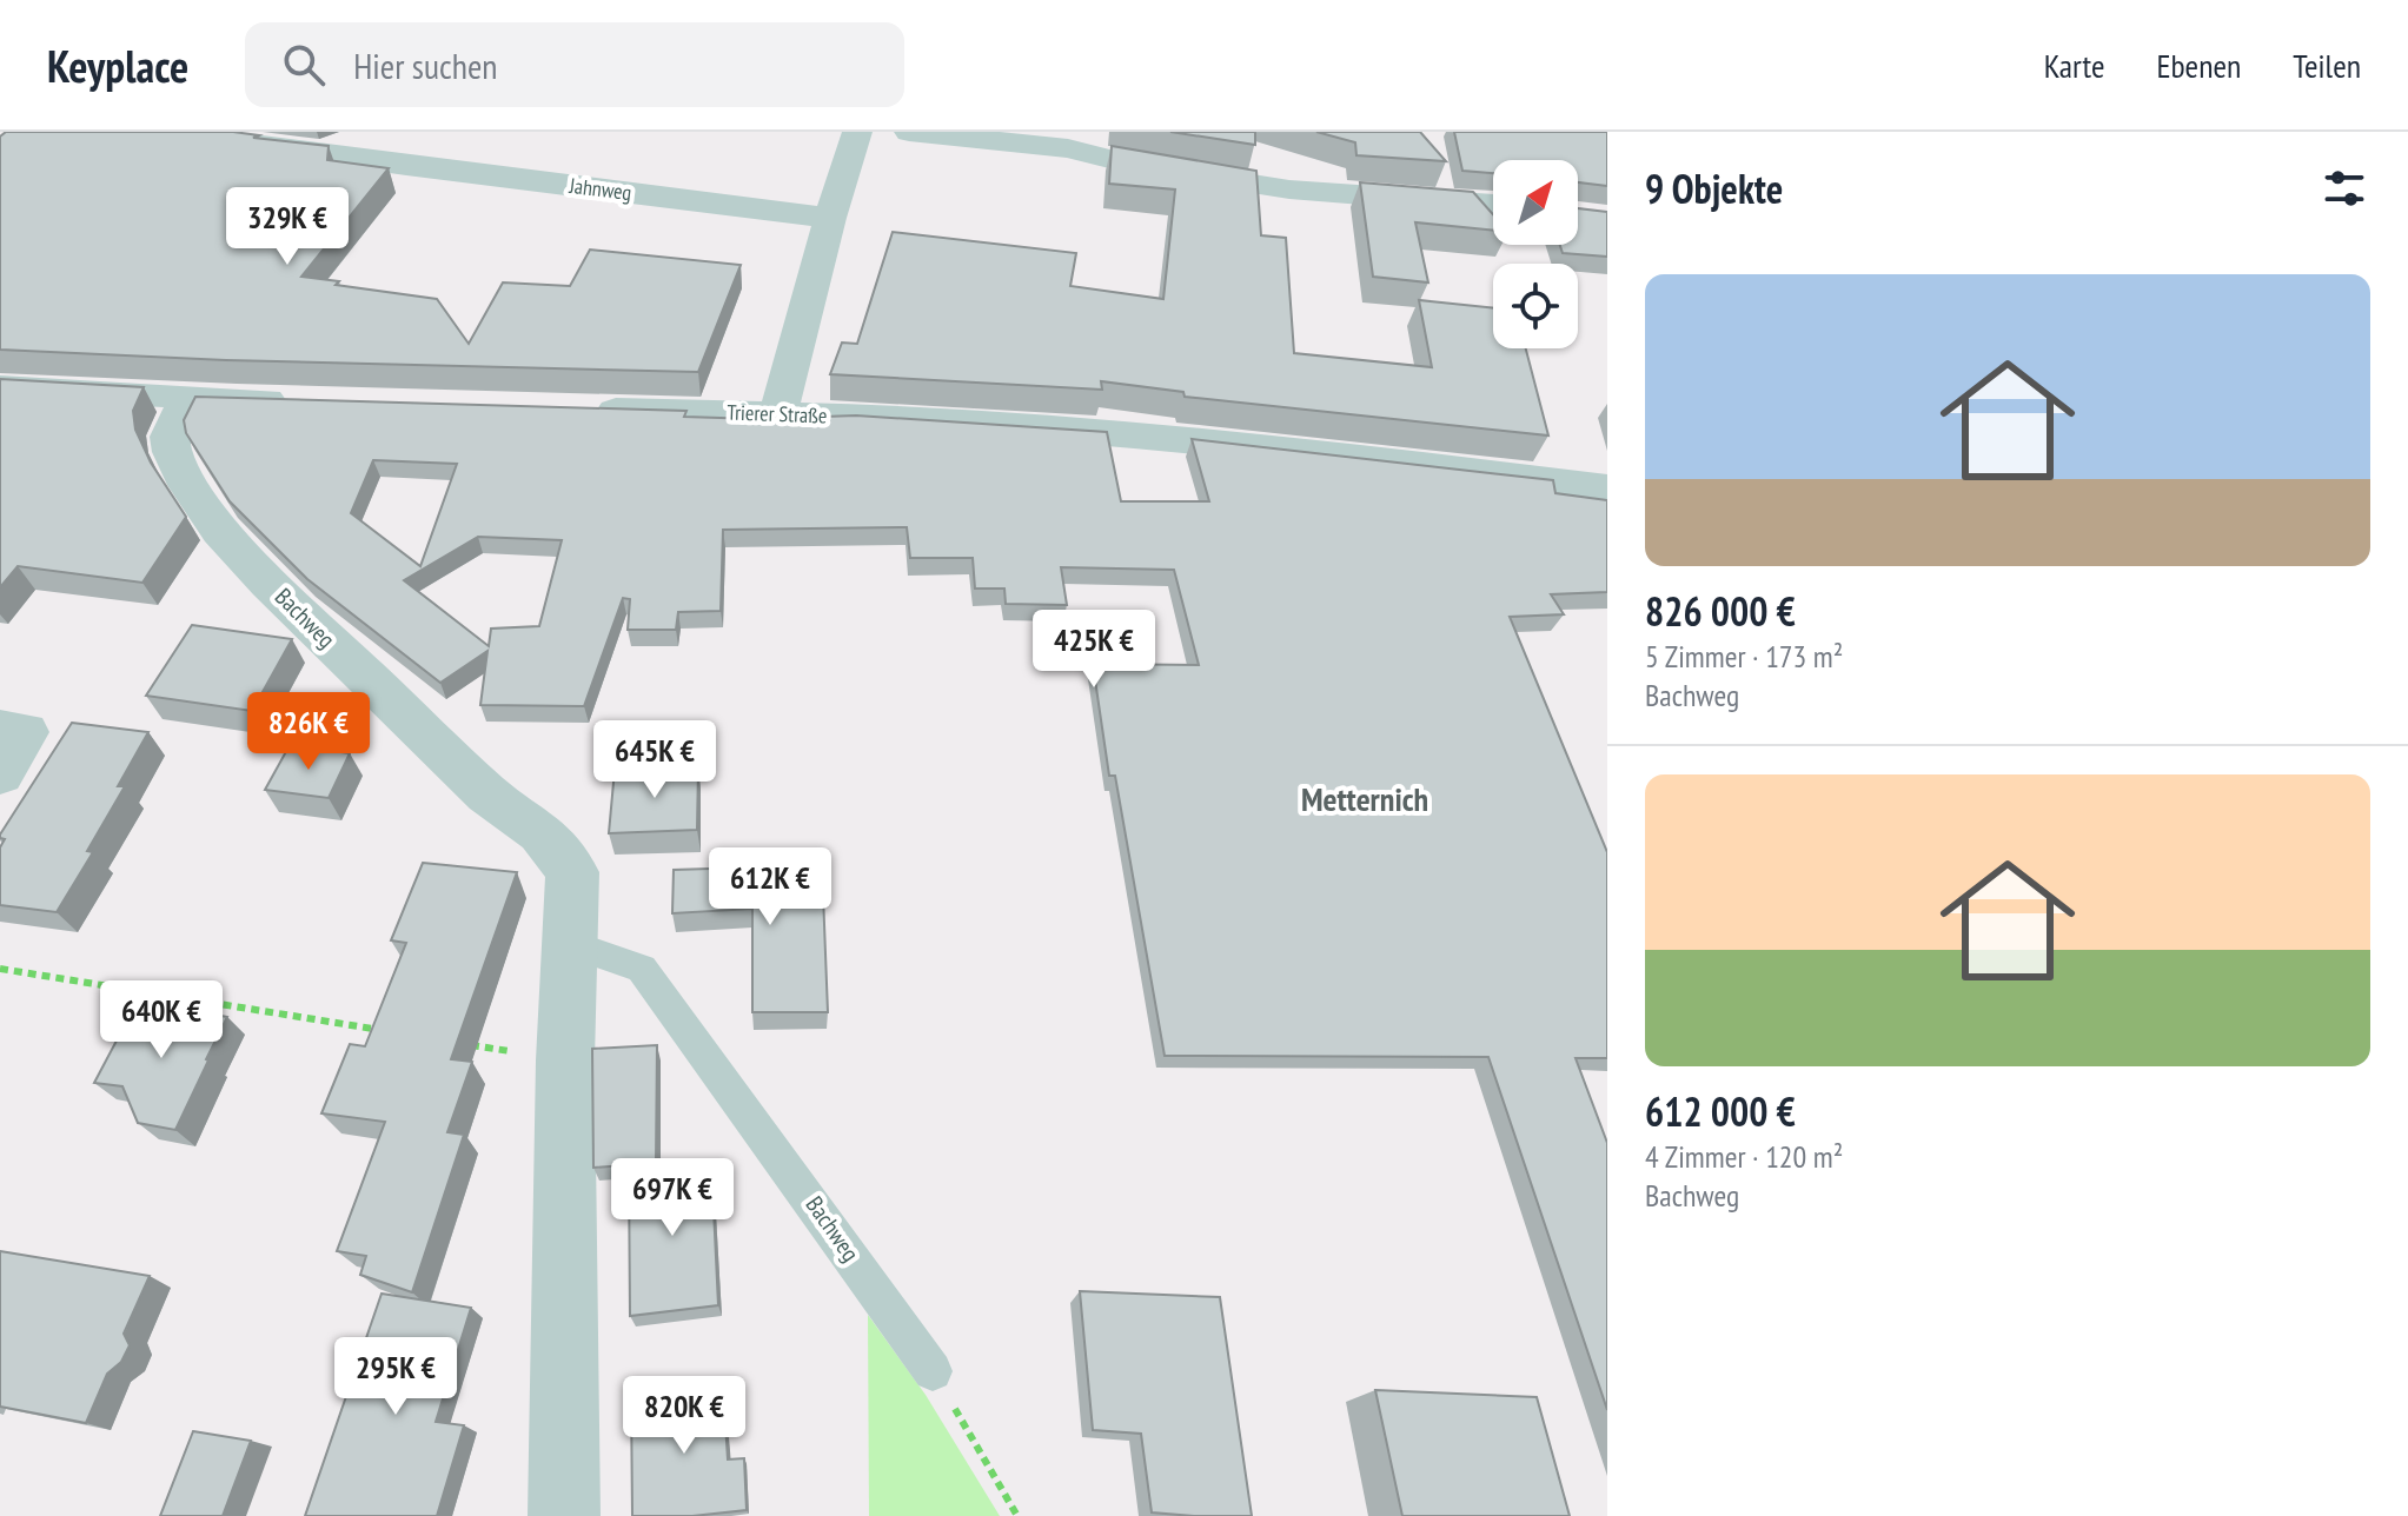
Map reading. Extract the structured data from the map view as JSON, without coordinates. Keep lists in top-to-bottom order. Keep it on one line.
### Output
{"streets":{"street":["Jahnweg","Trierer Straße","Bachweg"]},"districts":["Metternich"],"north":"top right","page":{"header":"Keyplace","search":"Hier suchen","nav":["Karte","Ebenen","Teilen"],"heading":"9 Objekte","price":["329K €","425K €","826K €","645K €","612K €","640K €","697K €","295K €","820K €"],"list":[{"name":"826 000 €","note":"5 Zimmer · 173 m² · Bachweg"},{"name":"612 000 €","note":"4 Zimmer · 120 m² · Bachweg"}]}}
